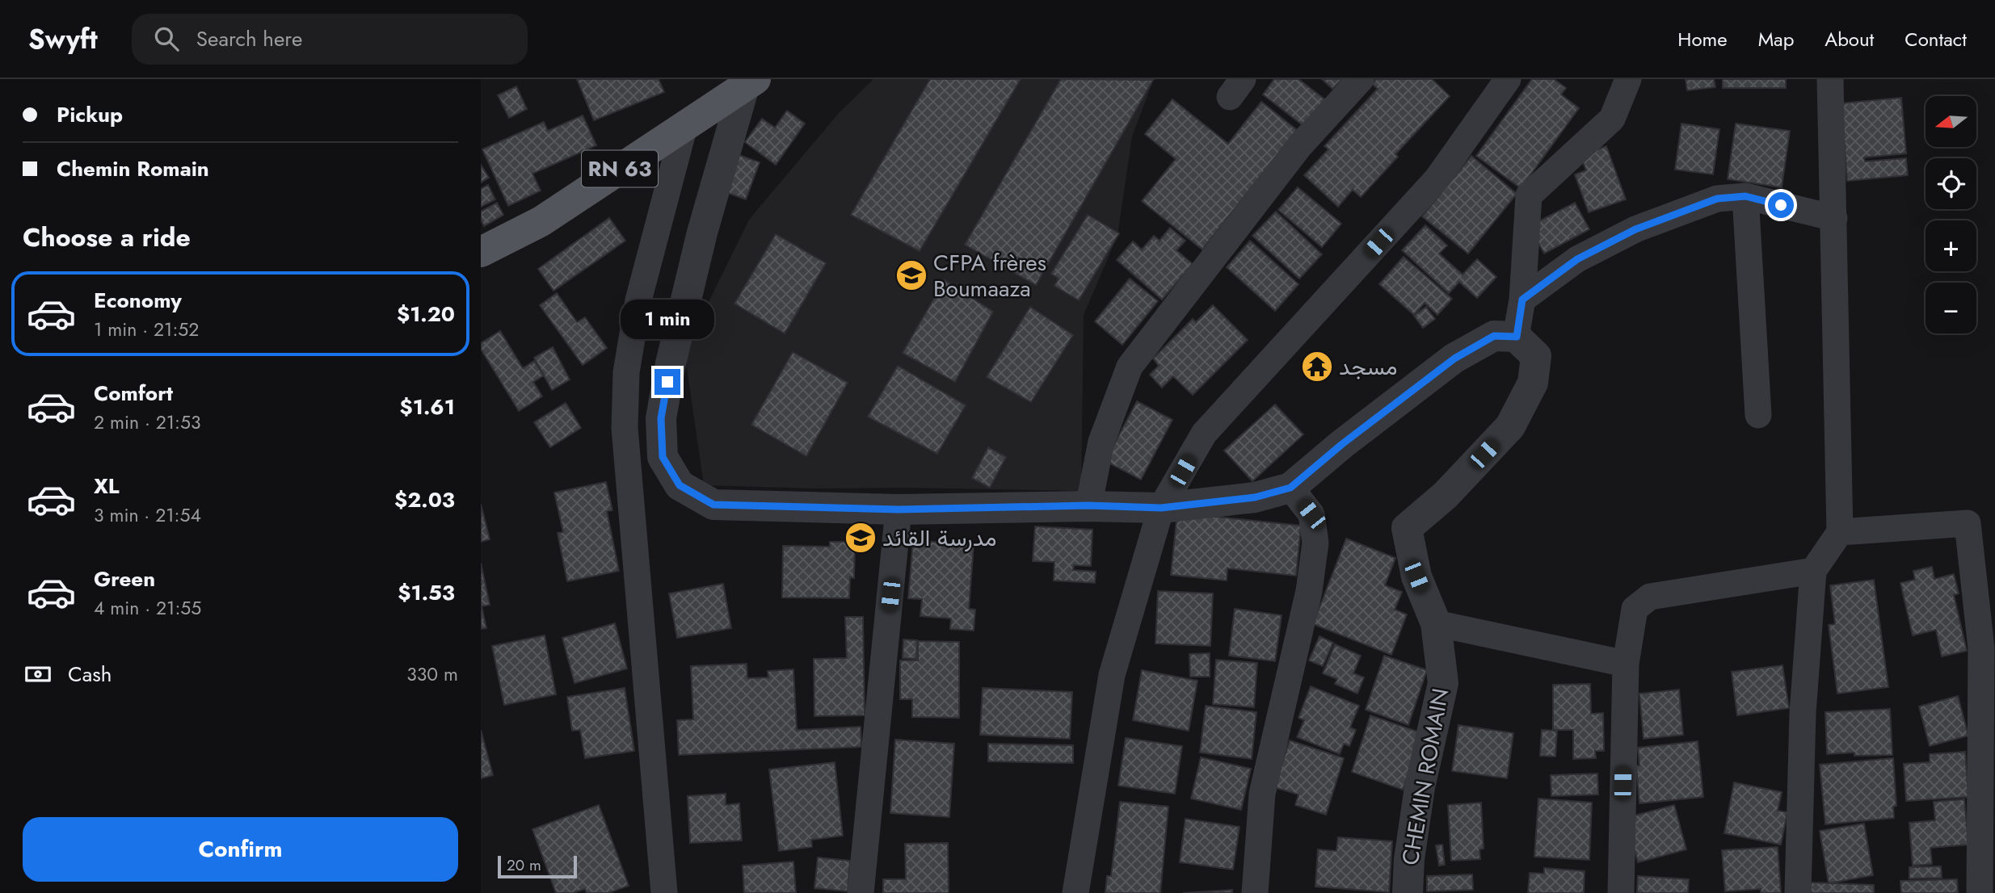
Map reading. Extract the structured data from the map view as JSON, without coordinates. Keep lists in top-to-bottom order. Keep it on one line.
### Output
{"streets":{"main road":["RN 63"],"street":["CHEMIN ROMAIN"]},"places":{"school or university":["CFPA frères Boumaaza","مدرسة القائد"],"temple":["مسجد"]},"scale_bar":"20 m","north":"left","page":{"header":"Swyft","search":"Search here","nav":["Home","Map","About","Contact"],"banner":["Pickup","Chemin Romain"],"map_buttons":["+","−"],"heading":"Choose a ride","list":[{"name":"Economy","note":"1 min · 21:52","value":"$1.20"},{"name":"Comfort","note":"2 min · 21:53","value":"$1.61"},{"name":"XL","note":"3 min · 21:54","value":"$2.03"},{"name":"Green","note":"4 min · 21:55","value":"$1.53"}],"bubble":"1 min","pay":["Cash","330 m"],"buttons":"Confirm","scale":"20 m"}}
